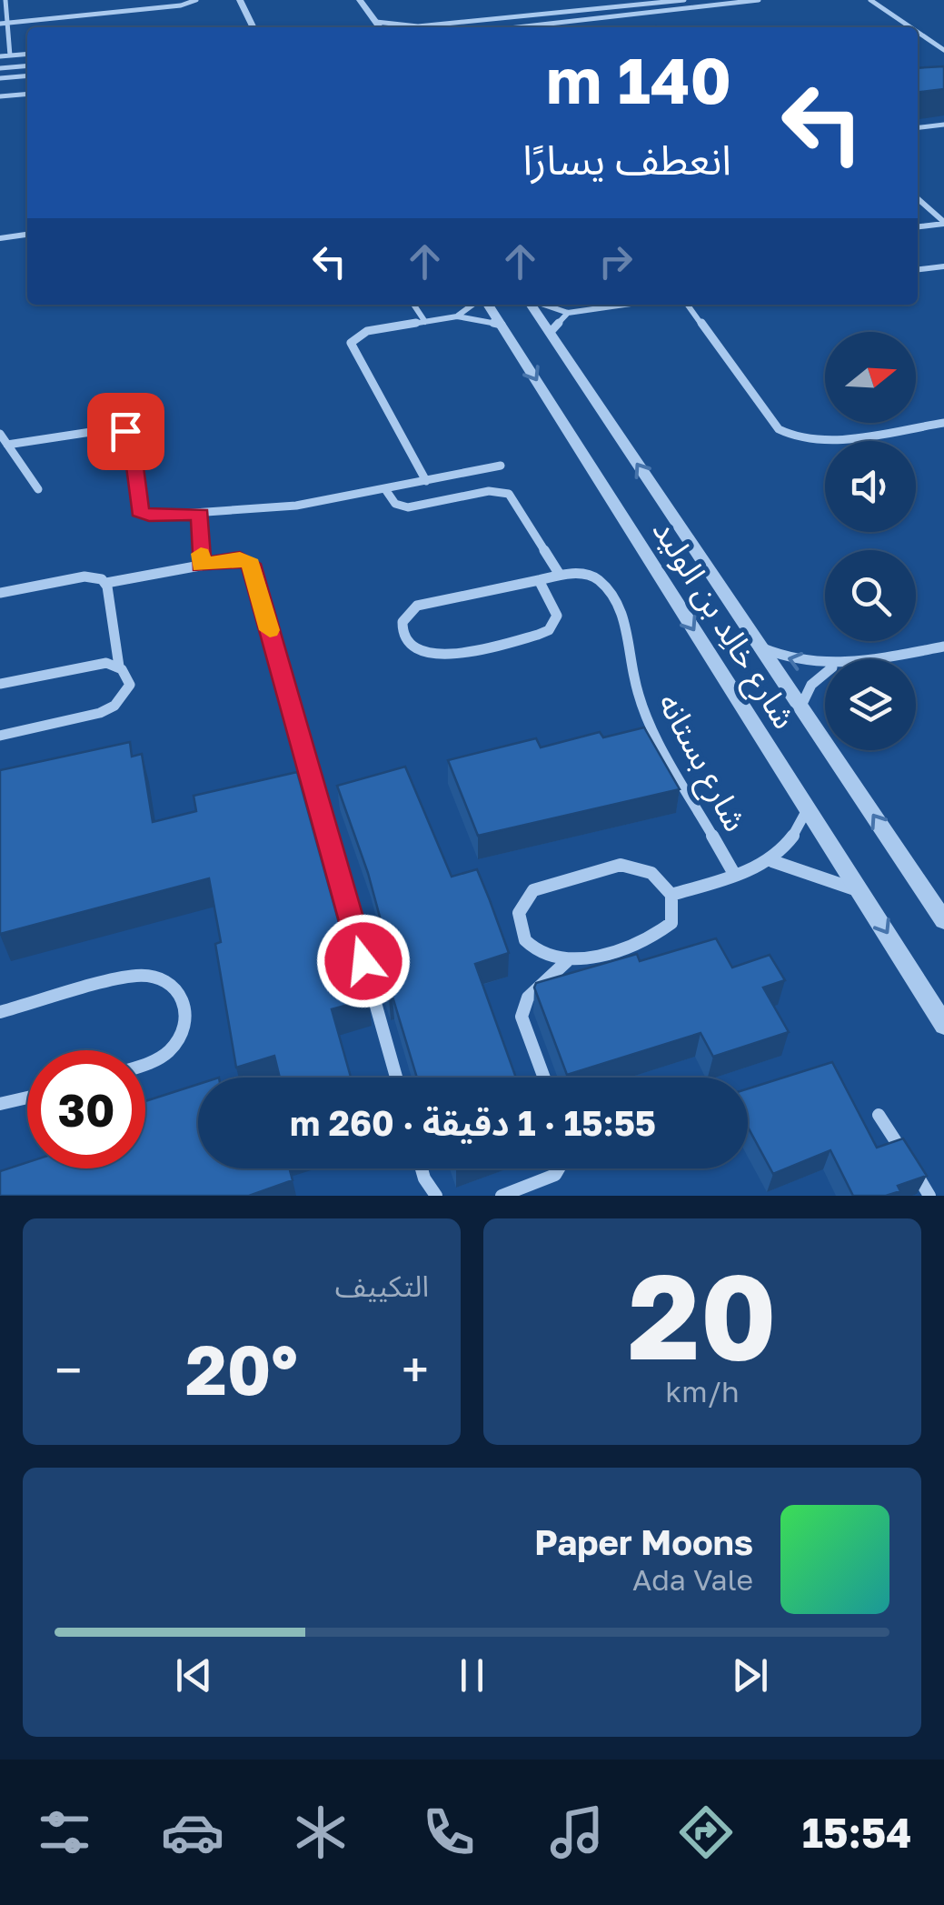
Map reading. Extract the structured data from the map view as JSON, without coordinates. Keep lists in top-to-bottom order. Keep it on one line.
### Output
{"streets":{"street":["شارع خالِد بن الوليد","شارع بستانه"]},"north":"right","page":{"turn":["140 m","انعطف يسارًا"],"limit":"30","trip":"15:55 · 1 دقيقة · 260 m","tile":[["20","km/h"],"التكييف"],"heat":["−","20°","+"],"song":["Paper Moons","Ada Vale"],"tabs":"15:54"}}
